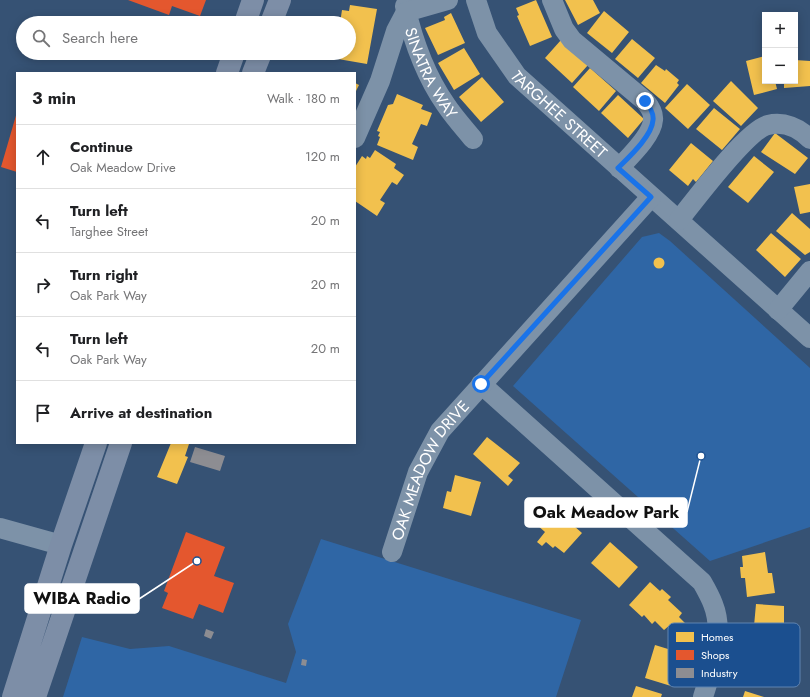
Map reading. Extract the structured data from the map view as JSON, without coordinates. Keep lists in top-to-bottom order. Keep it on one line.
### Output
{"streets":{"street":["SINATRA WAY","TARGHEE STREET","OAK MEADOW DRIVE"]},"crossings":[["TARGHEE STREET","OAK MEADOW DRIVE"]],"places":["Oak Meadow Park","WIBA Radio"],"legend":["Homes","Shops","Industry"],"page":{"map_buttons":["+","−"],"search":"Search here","heading":["3 min","Walk · 180 m"],"list":[["Continue","Oak Meadow Drive","120 m"],["Turn left","Targhee Street","20 m"],["Turn right","Oak Park Way","20 m"],["Turn left","Oak Park Way","20 m"],"Arrive at destination"]}}
